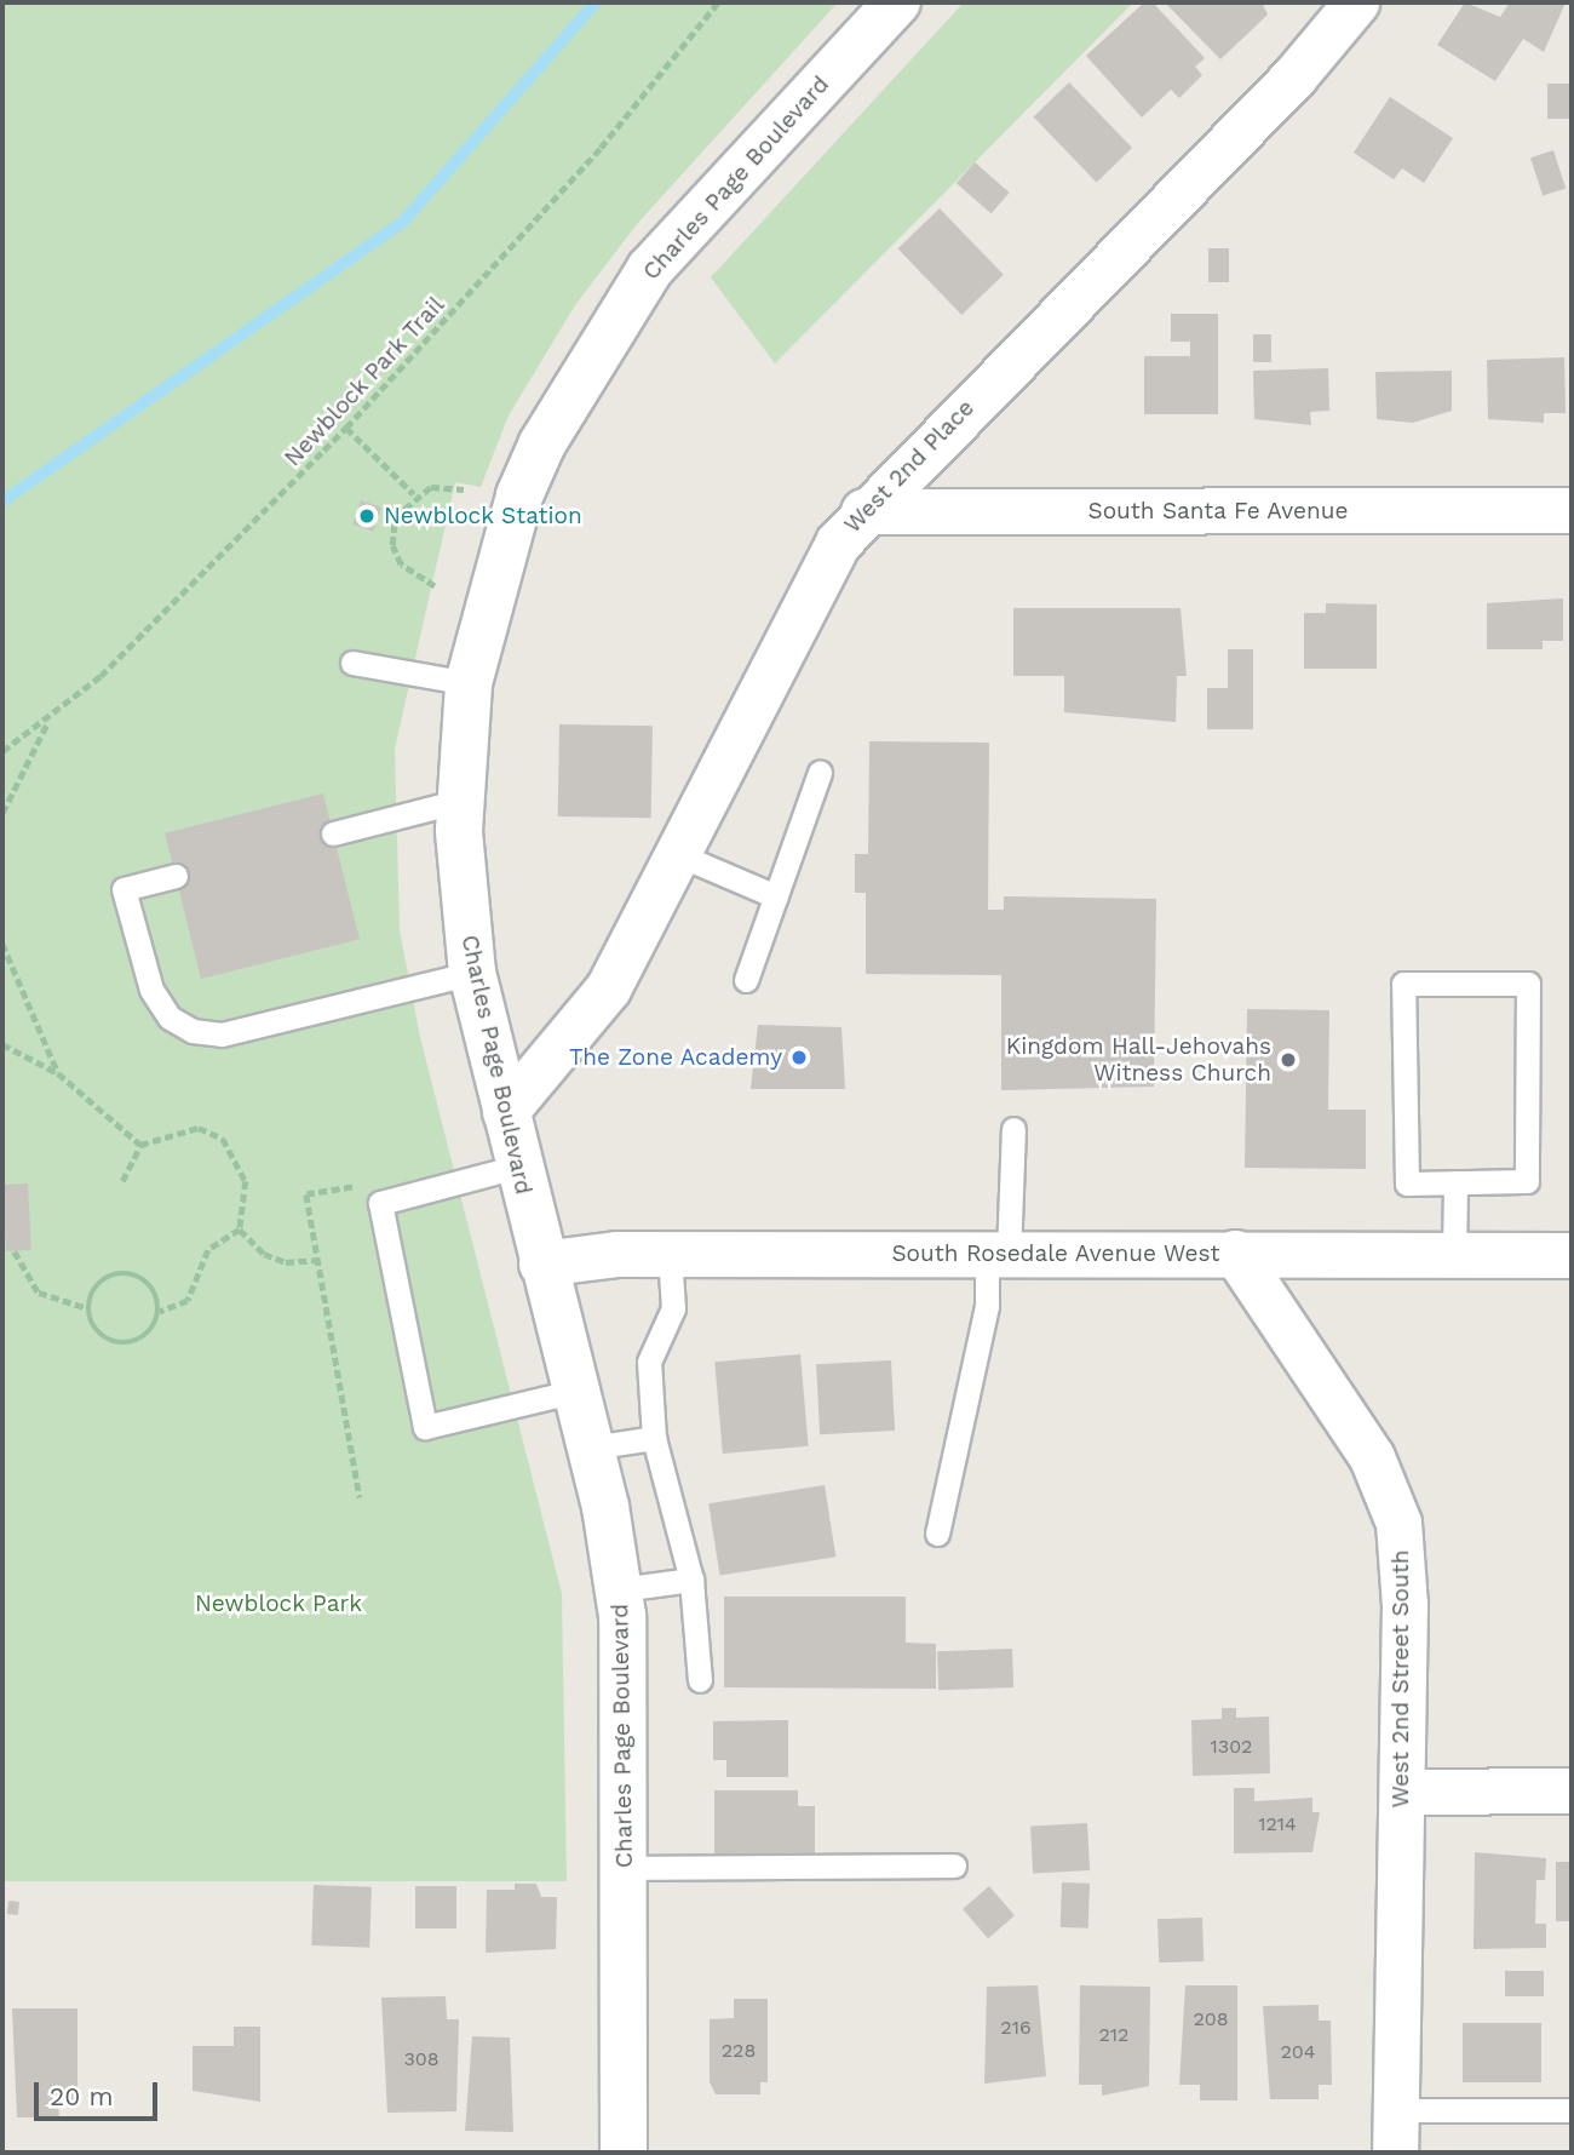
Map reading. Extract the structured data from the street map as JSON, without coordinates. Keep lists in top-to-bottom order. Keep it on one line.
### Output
{"streets":{"main road":["Charles Page Boulevard"],"street":["West 2nd Place","South Santa Fe Avenue","South Rosedale Avenue West","West 2nd Street South"],"path":["Newblock Park Trail"]},"crossings":[["Charles Page Boulevard","West 2nd Place"],["Charles Page Boulevard","South Rosedale Avenue West"],["West 2nd Place","South Santa Fe Avenue"],["South Rosedale Avenue West","West 2nd Street South"]],"parks":["Newblock Park"],"places":["Newblock Station","The Zone Academy","Kingdom Hall-Jehovahs Witness Church"],"house_numbers":["1302","1214","208","216","212","228","204","308"],"scale_bar":"20 m"}
